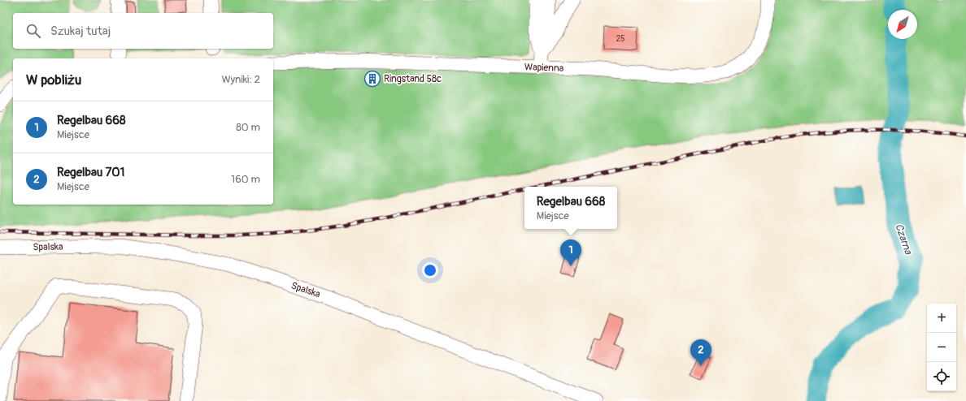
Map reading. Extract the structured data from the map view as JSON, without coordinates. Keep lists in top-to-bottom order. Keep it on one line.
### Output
{"streets":{"street":["Wapienna","Spalska"]},"water":["Czarna"],"places":{"building":["Ringstand 58c"]},"house_numbers":["25"],"north":"bottom left","page":{"search":"Szukaj tutaj","heading":["W pobliżu","Wyniki: 2"],"list":[{"mark":"1","name":"Regelbau 668","note":"Miejsce","value":"80 m"},{"mark":"2","name":"Regelbau 701","note":"Miejsce","value":"160 m"}],"popup":["Regelbau 668","Miejsce"],"pins":["1","2"],"map_buttons":["+","−"]}}
